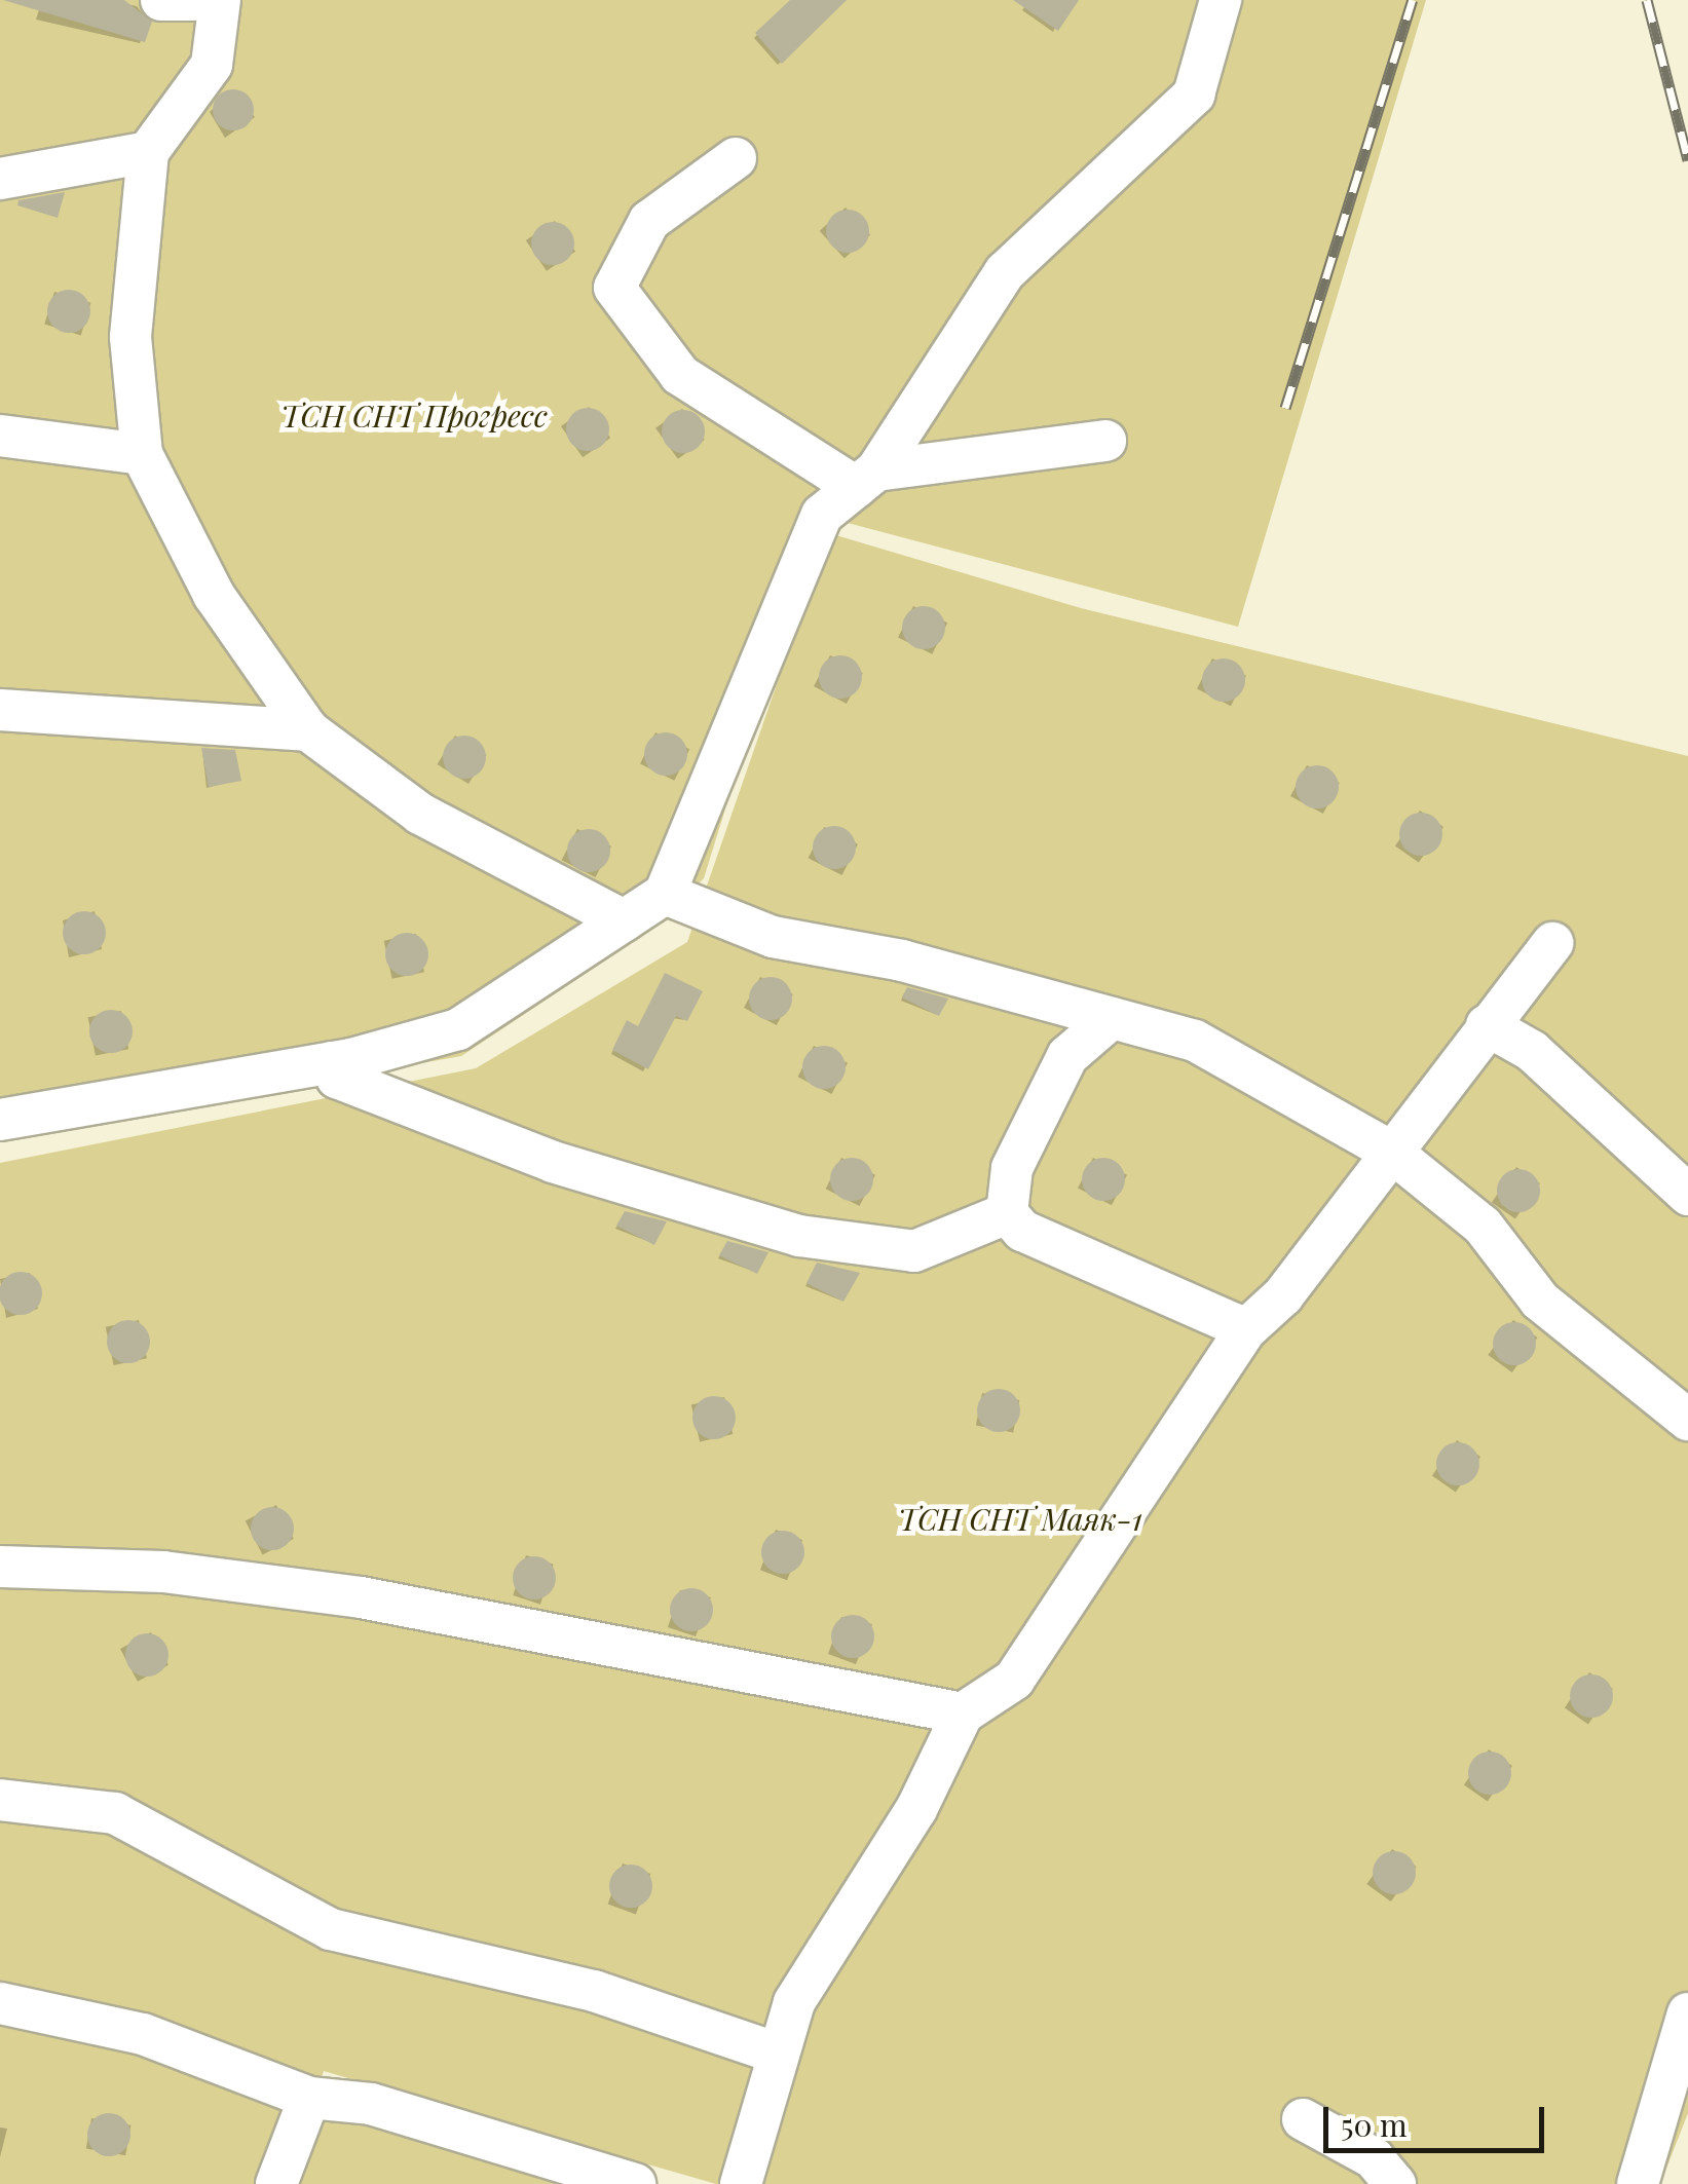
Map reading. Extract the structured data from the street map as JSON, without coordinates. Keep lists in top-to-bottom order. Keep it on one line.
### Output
{"parks":["ТСН СНТ Прогресс","ТСН СНТ Маяк-1"],"scale_bar":"50 m"}
